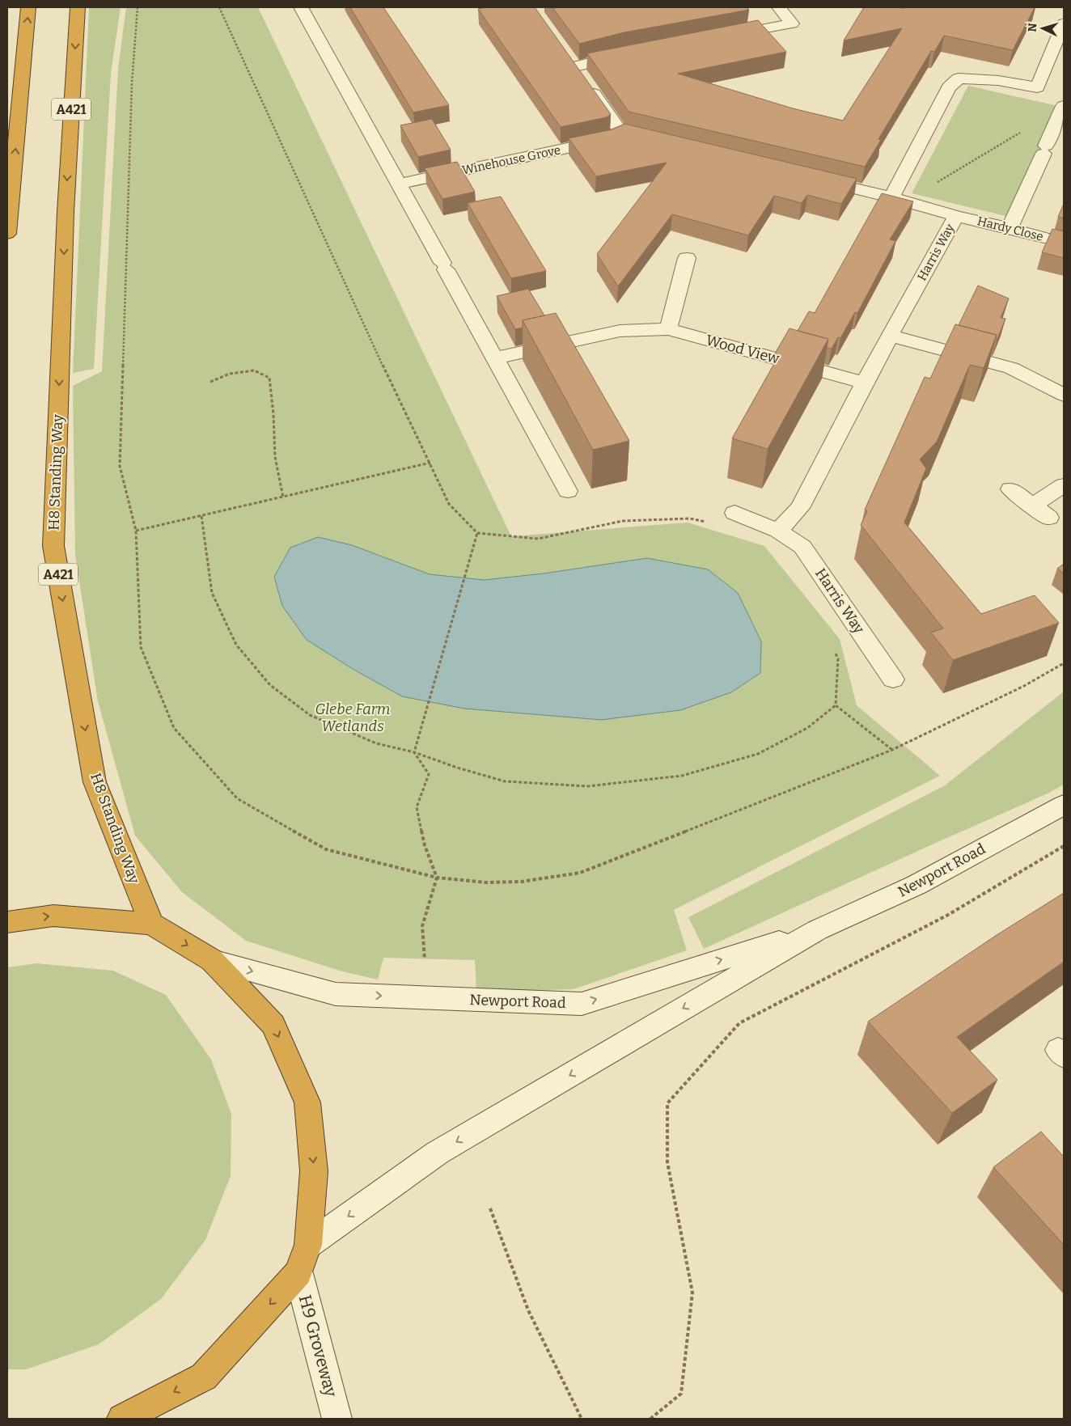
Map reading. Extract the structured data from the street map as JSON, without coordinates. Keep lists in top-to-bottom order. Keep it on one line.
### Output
{"streets":{"highway":["A421","H8 Standing Way"],"street":["Winehouse Grove","Hardy Close","Harris Way","Wood View","Newport Road","H9 Groveway"]},"crossings":[["Hardy Close","Harris Way"],["Harris Way","Wood View"]],"one_way":["H8 Standing Way"],"parks":["Glebe Farm Wetlands"],"north":"left"}
